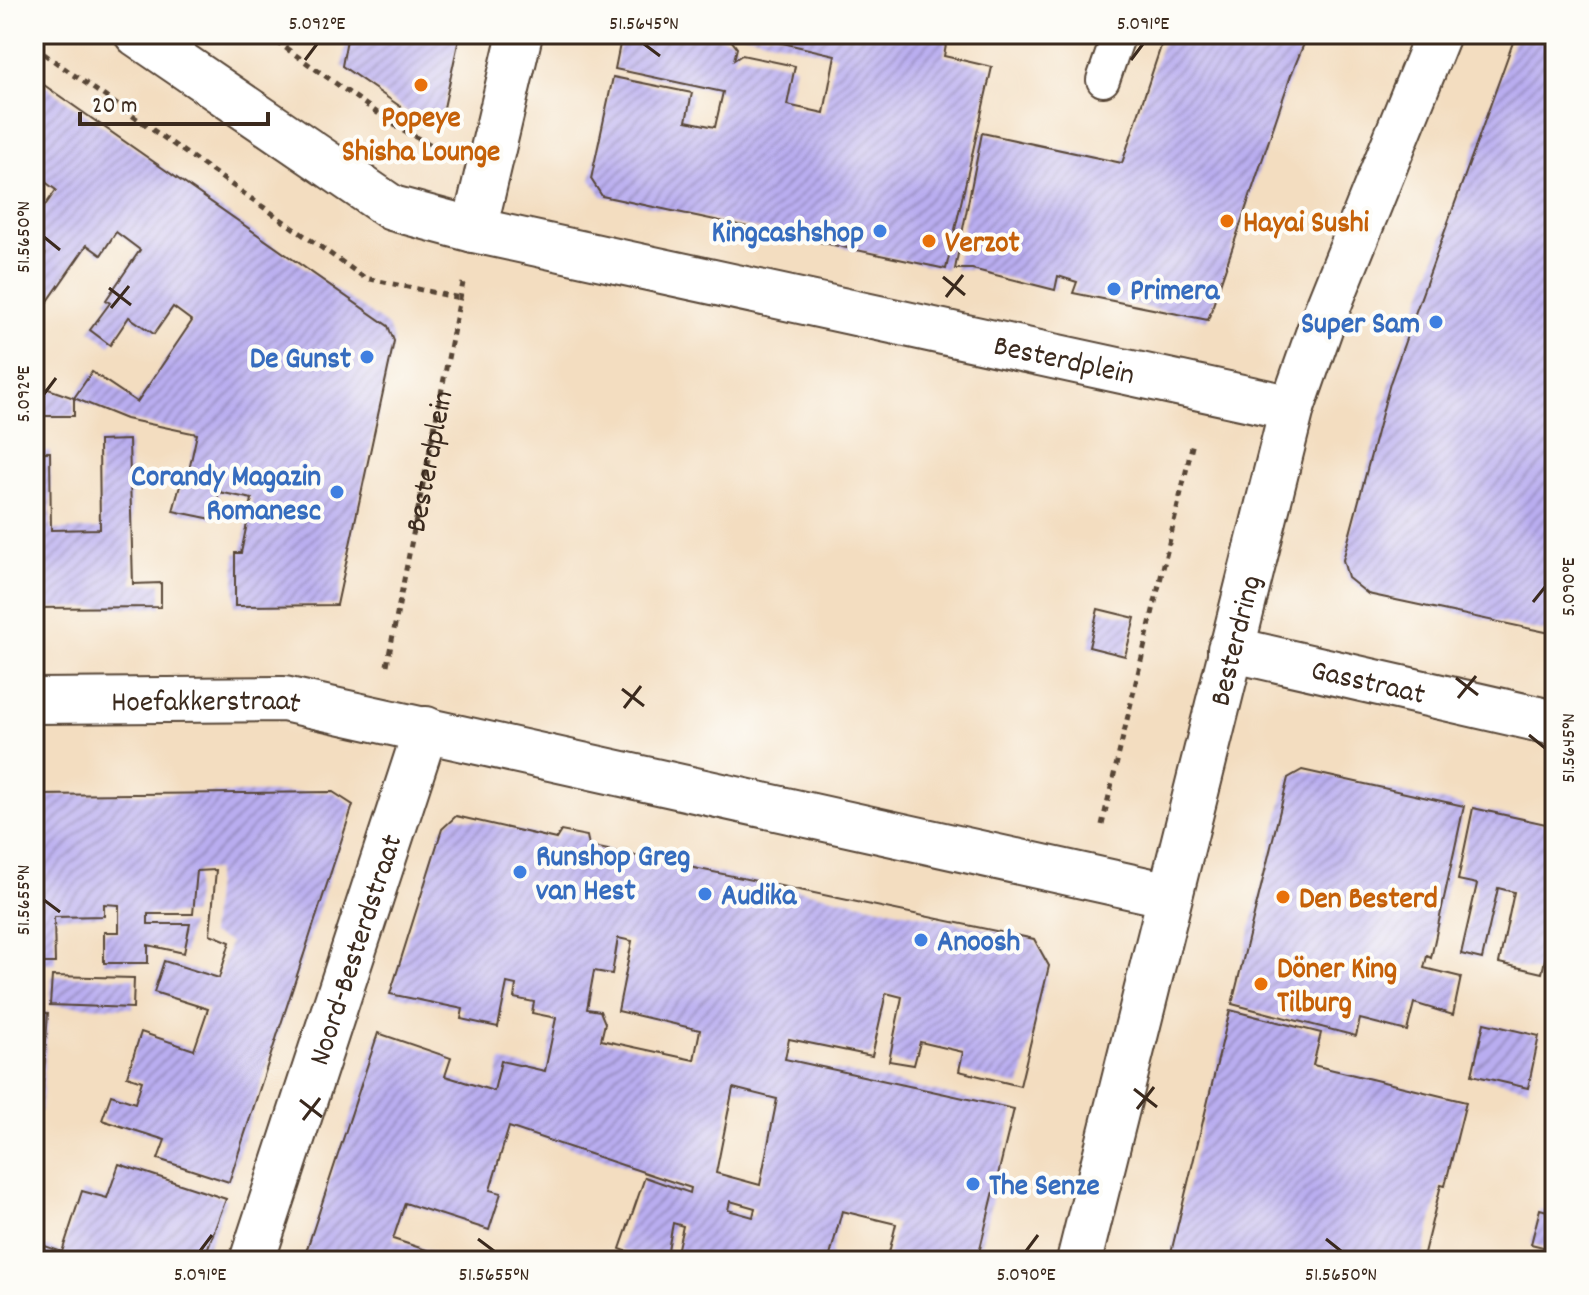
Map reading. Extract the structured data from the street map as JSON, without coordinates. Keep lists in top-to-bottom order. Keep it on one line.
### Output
{"streets":{"street":["Besterdplein","Besterdring","Gasstraat","Hoefakkerstraat","Noord-Besterdstraat"]},"crossings":[["Besterdplein","Besterdring"],["Besterdplein","Hoefakkerstraat"],["Besterdring","Gasstraat"]],"places":["Popeye Shisha Lounge","Hayai Sushi","Kingcashshop","Verzot","Primera","Super Sam","De Gunst","Corandy Magazin Romanesc","Runshop Greg van Hest","Audika","Den Besterd","Anoosh","Döner King Tilburg","The Senze"],"scale_bar":"20 m","coordinates":["5.092°E","51.5645°N","5.091°E","51.5650°N","5.090°E","51.5655°N"]}
